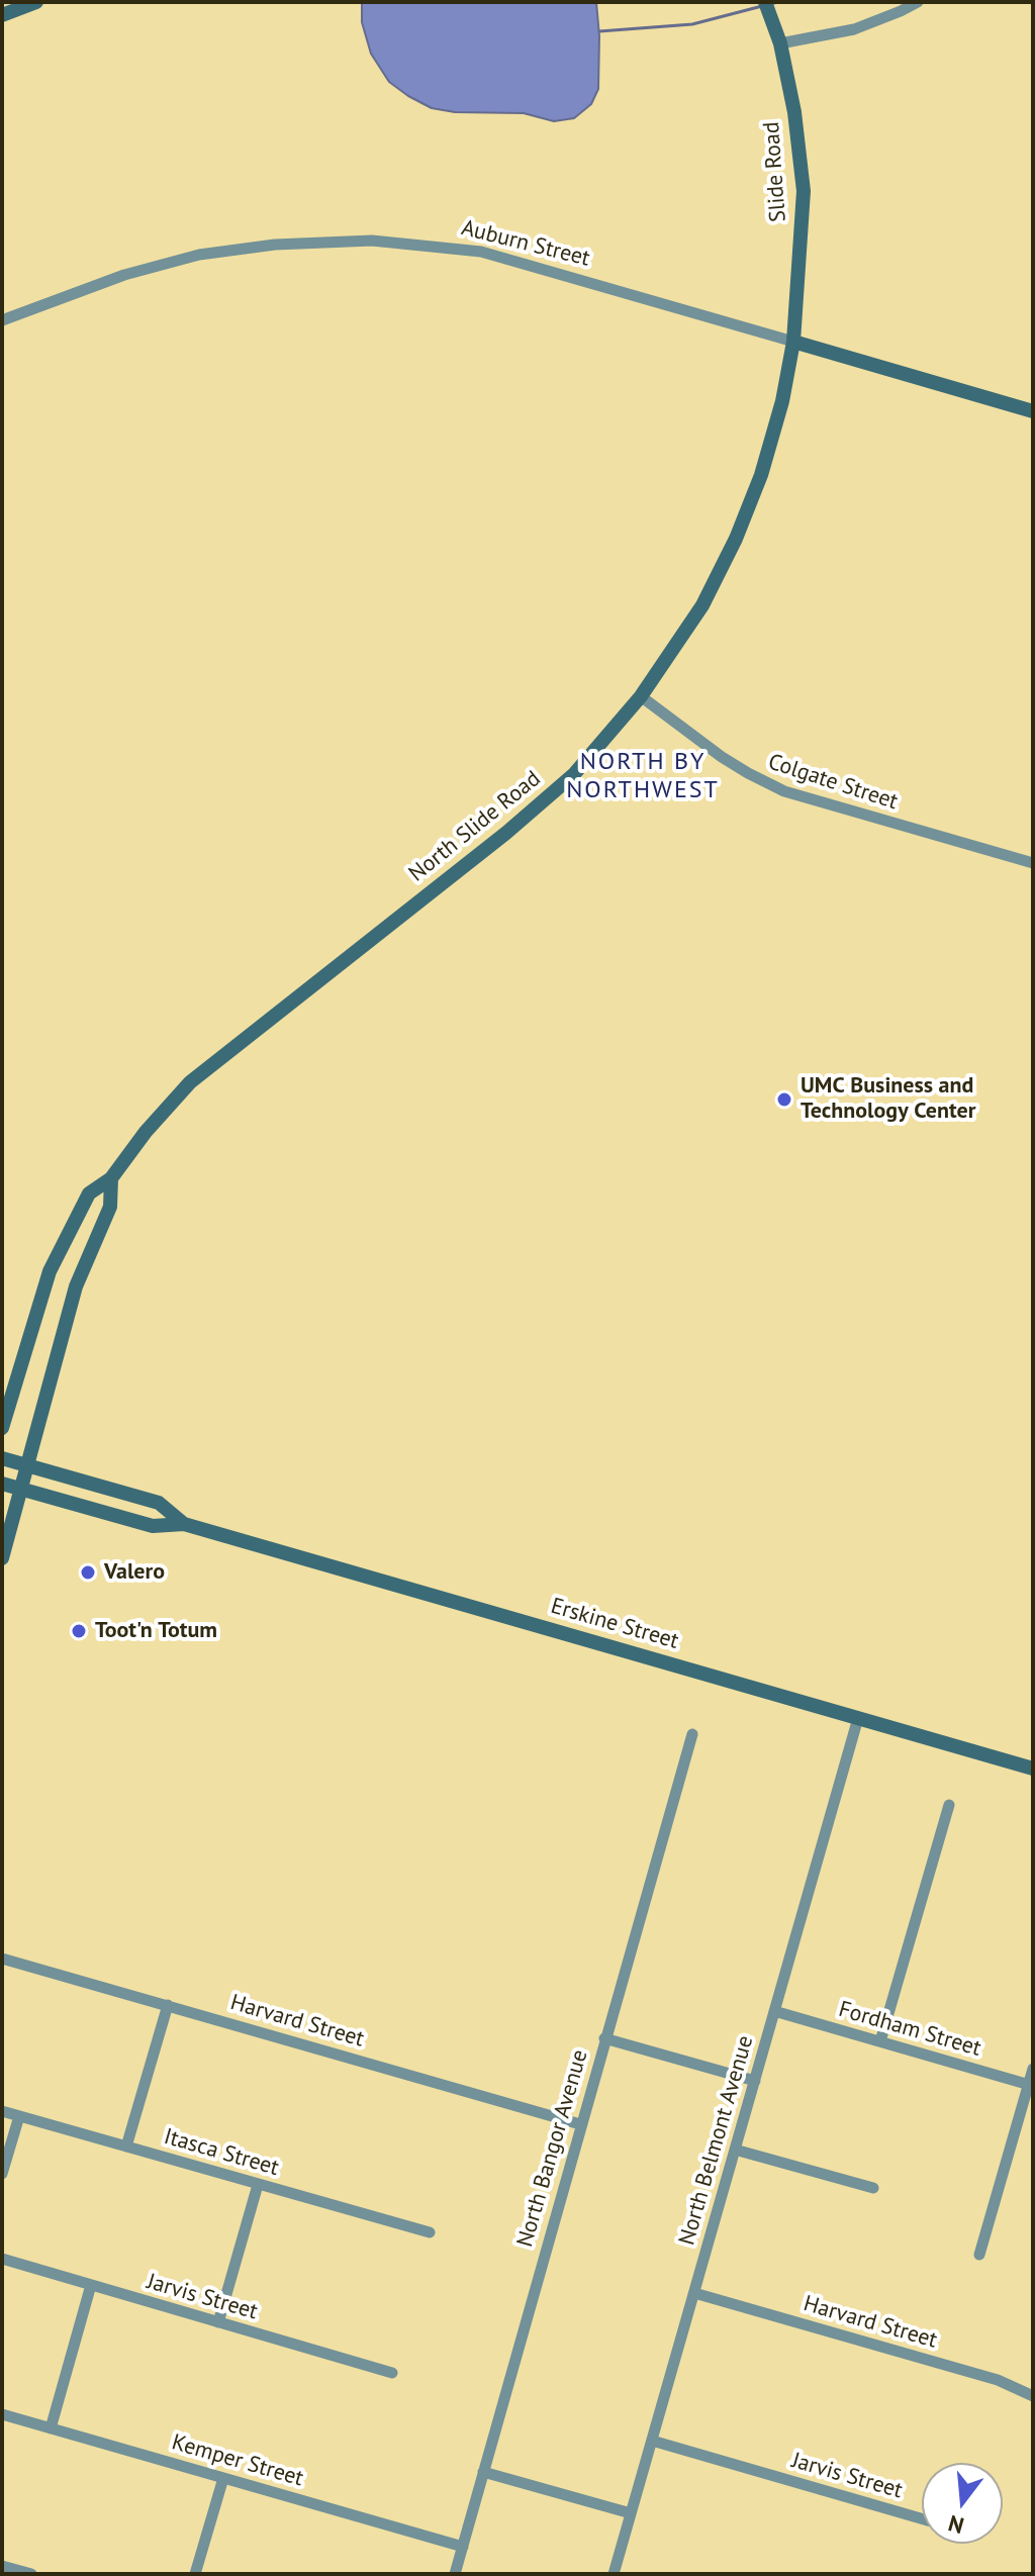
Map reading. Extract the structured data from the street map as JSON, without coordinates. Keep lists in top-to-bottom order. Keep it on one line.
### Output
{"streets":{"main road":["Slide Road","Auburn Street","North Slide Road","Erskine Street"],"street":["Colgate Street","Harvard Street","Fordham Street","North Belmont Avenue","North Bangor Avenue","Itasca Street","Jarvis Street","Kemper Street"]},"crossings":[["Slide Road","Auburn Street"],["Slide Road","North Slide Road"],["Auburn Street","North Slide Road"],["Colgate Street","North Slide Road"],["North Slide Road","Erskine Street"],["Erskine Street","North Belmont Avenue"],["Harvard Street","North Belmont Avenue"],["Harvard Street","North Bangor Avenue"],["Fordham Street","North Belmont Avenue"],["North Belmont Avenue","Jarvis Street"],["North Bangor Avenue","Kemper Street"]],"districts":["NORTH BY NORTHWEST"],"places":["UMC Business and Technology Center","Valero","Toot'n Totum"],"north":"bottom"}
